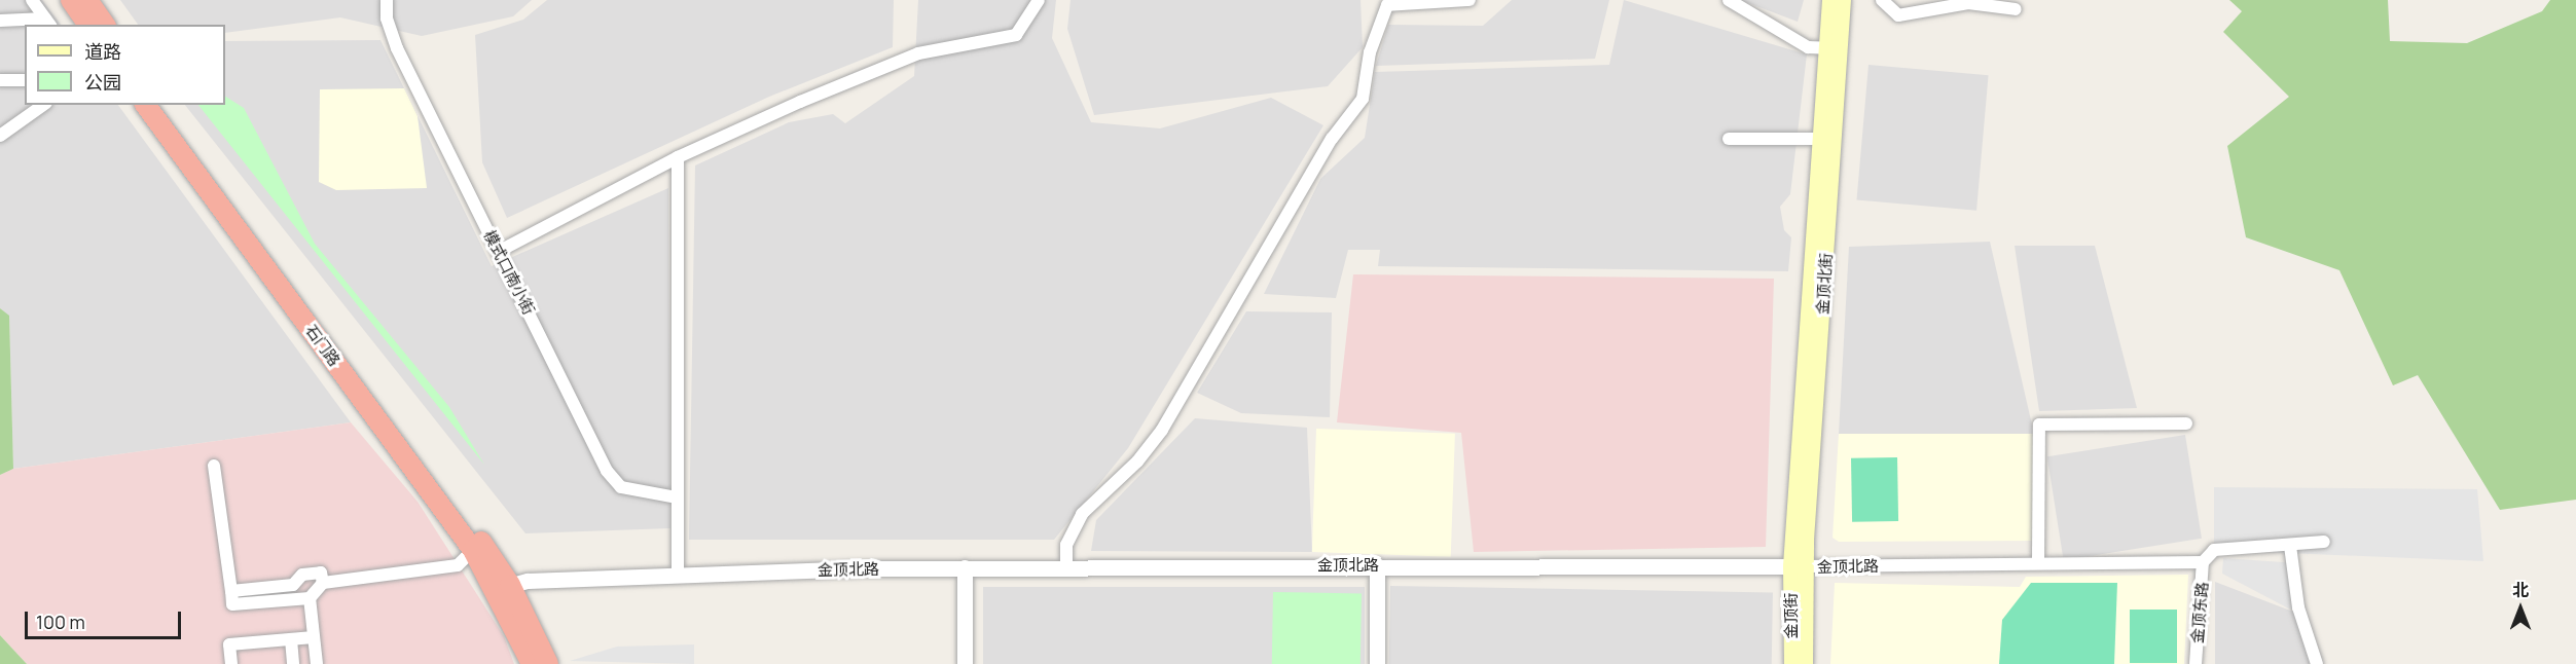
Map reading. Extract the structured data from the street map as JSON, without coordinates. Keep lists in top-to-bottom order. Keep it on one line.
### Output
{"streets":{"highway":["石门路"],"main road":["金顶北街","金顶街"],"street":["模式口南小街","金顶北路","金顶东路"]},"crossings":[["金顶北街","金顶北路"],["金顶北街","金顶街"],["石门路","金顶北路"],["金顶北路","金顶东路"],["金顶北路","金顶街"]],"legend":["道路","公园"],"scale_bar":"100 m","north":"top"}
